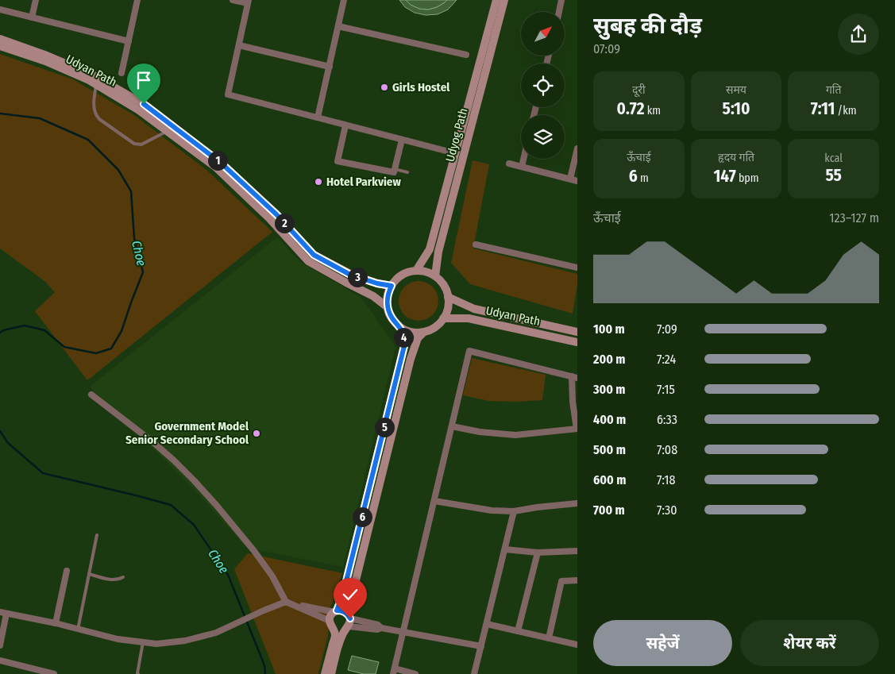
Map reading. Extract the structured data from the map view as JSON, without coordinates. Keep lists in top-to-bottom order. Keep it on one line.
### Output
{"streets":{"main road":["Udyan Path","Udyog Path"]},"crossings":[["Udyan Path","Udyog Path"]],"water":["Choe"],"places":["Girls Hostel","Hotel Parkview","Government Model Senior Secondary School"],"north":"top right","page":{"heading":["सुबह की दौड़","07:09"],"stats":[["दूरी","0.72 km"],["समय","5:10"],["गति","7:11 /km"],["ऊँचाई","6 m"],["हृदय गति","147 bpm"],["kcal","55"]],"pins":["1","2","3","4","5","6"],"chart":["ऊँचाई","123–127 m"],"list":[{"name":"100 m","note":"7:09"},{"name":"200 m","note":"7:24"},{"name":"300 m","note":"7:15"},{"name":"400 m","note":"6:33"},{"name":"500 m","note":"7:08"},{"name":"600 m","note":"7:18"},{"name":"700 m","note":"7:30"}],"buttons":["सहेजें","शेयर करें"]}}
